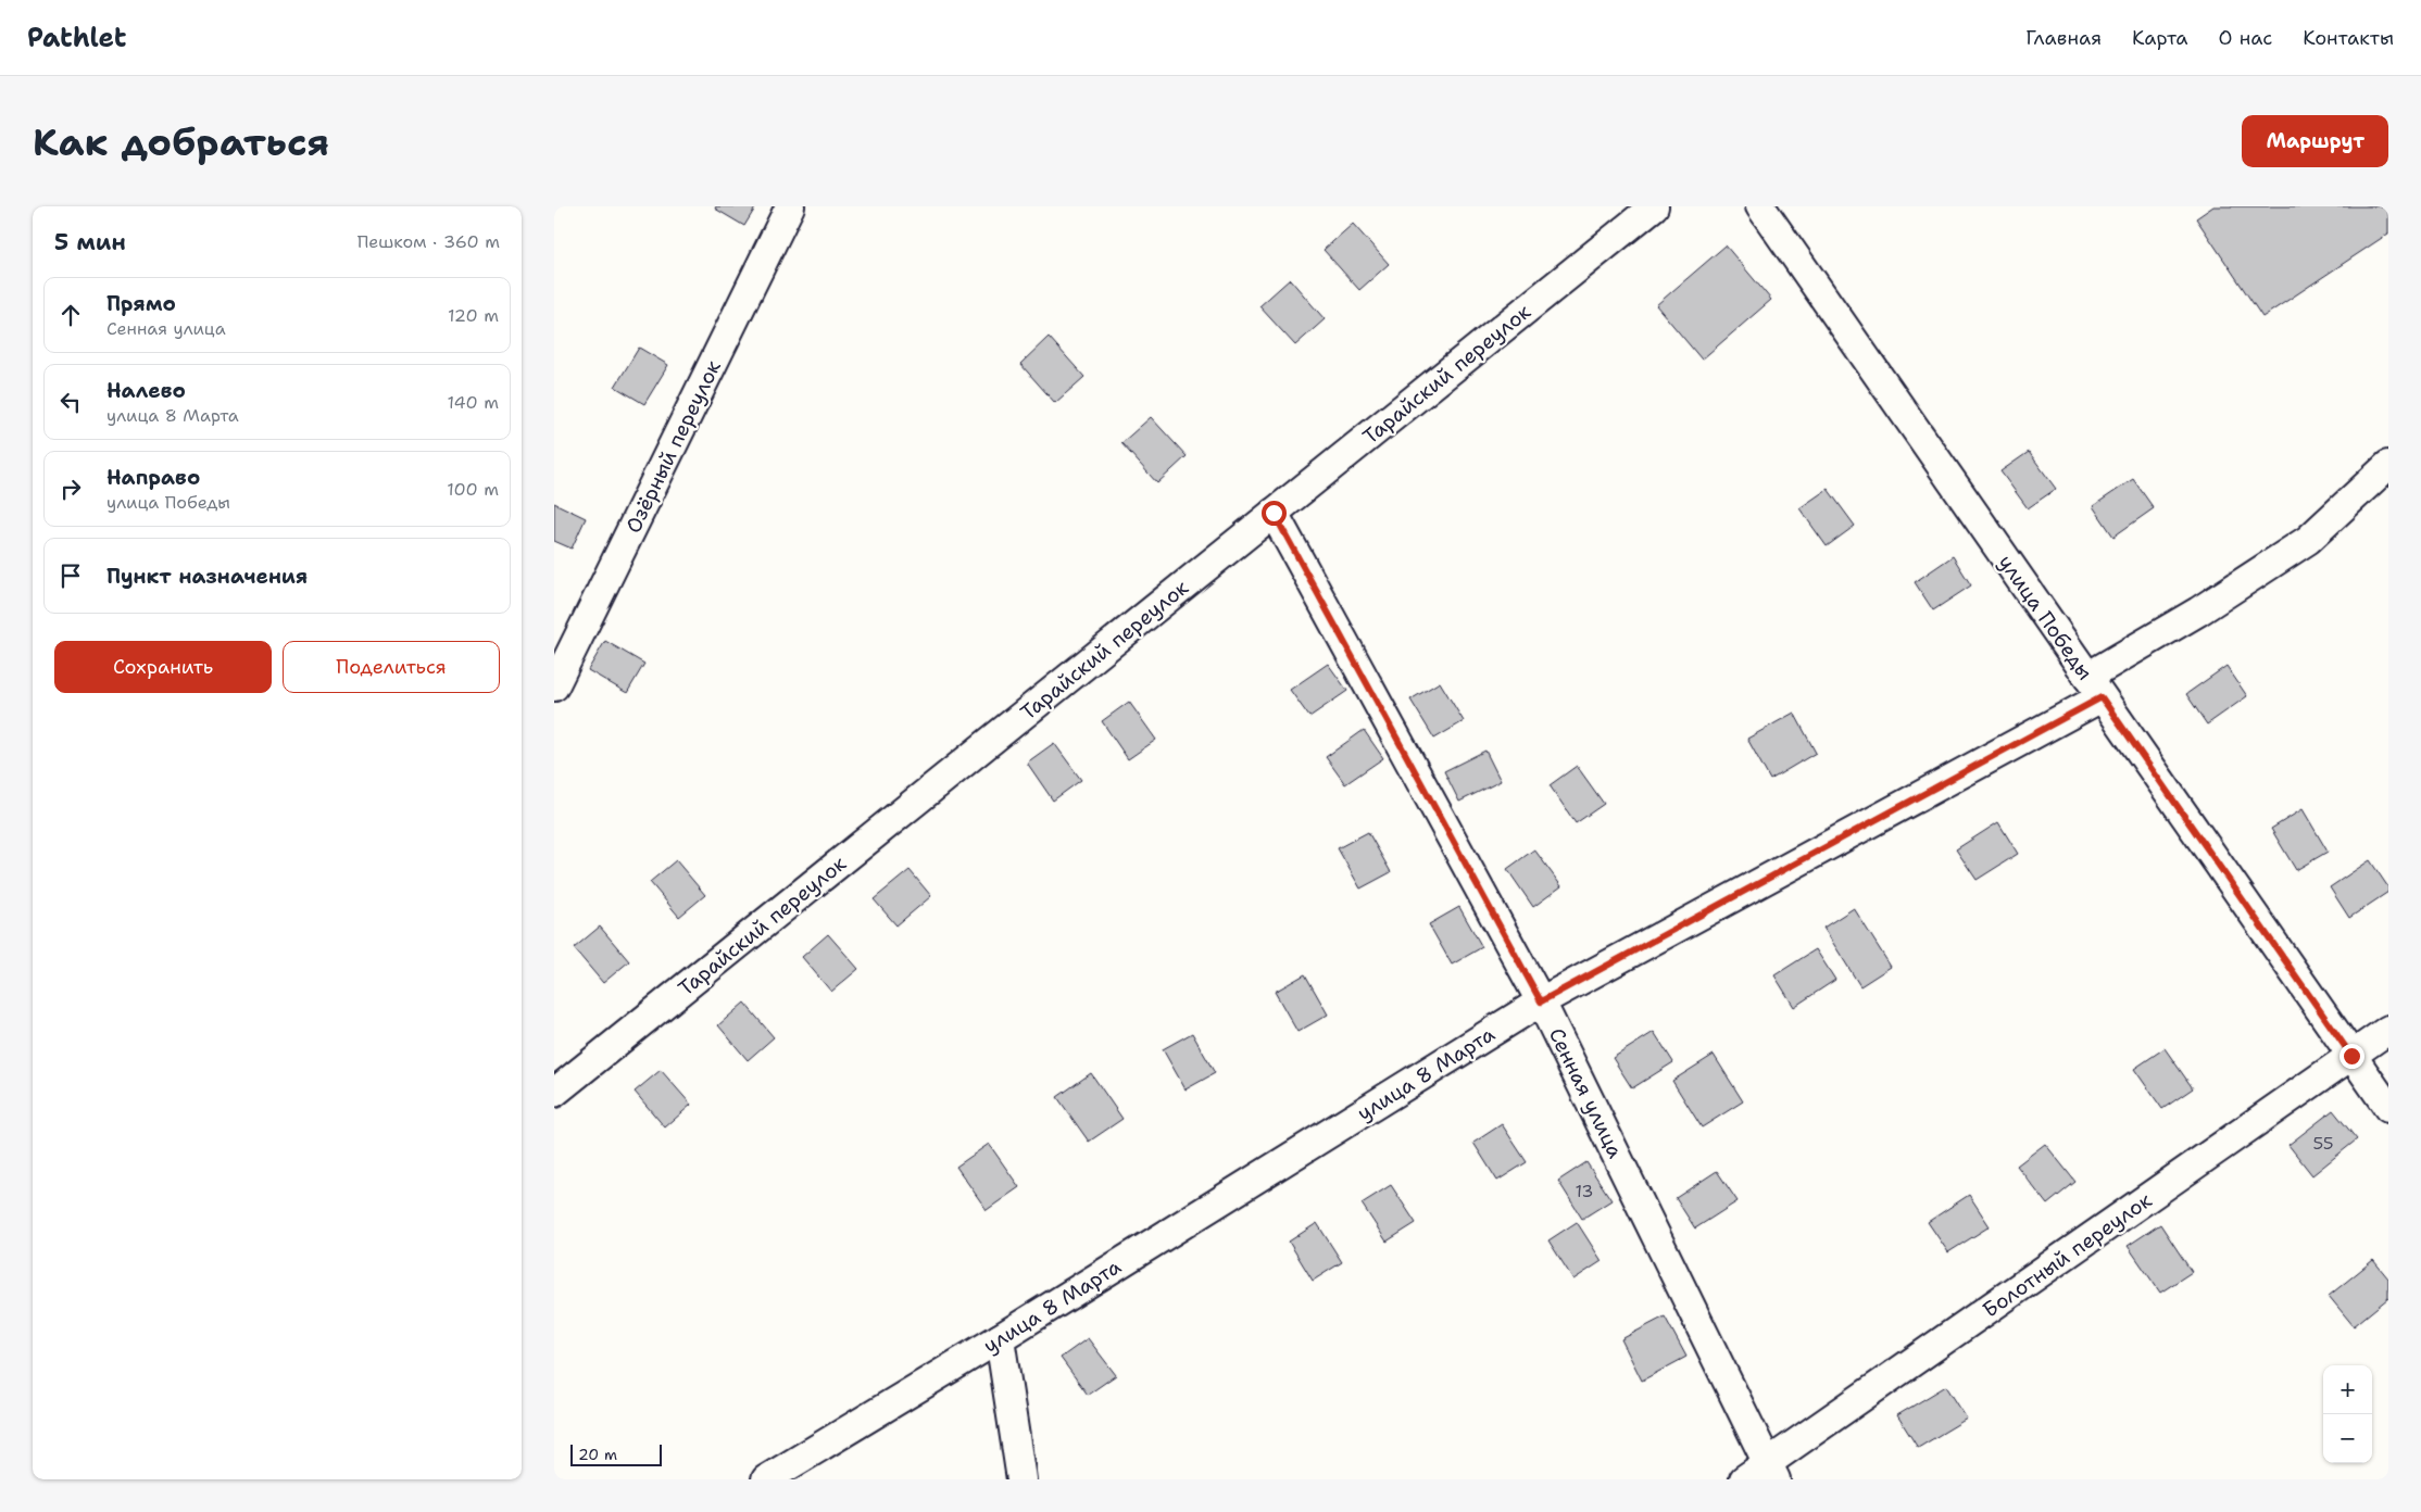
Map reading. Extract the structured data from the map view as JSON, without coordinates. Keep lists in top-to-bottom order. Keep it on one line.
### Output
{"streets":{"street":["Тарайский переулок","Озёрный переулок","улица Победы","улица 8 Марта","Сенная улица","Болотный переулок"]},"crossings":[["Тарайский переулок","Сенная улица"],["улица Победы","улица 8 Марта"],["улица Победы","Болотный переулок"],["улица 8 Марта","Сенная улица"],["Сенная улица","Болотный переулок"]],"house_numbers":["55","13"],"scale_bar":"20 m","page":{"header":"Pathlet","nav":["Главная","Карта","О нас","Контакты"],"buttons":["Маршрут",["Сохранить","Поделиться"]],"title":"Как добраться","heading":["5 мин","Пешком · 360 m"],"list":[["Прямо","Сенная улица","120 m"],["Налево","улица 8 Марта","140 m"],["Направо","улица Победы","100 m"],"Пункт назначения"],"map_buttons":["+","−"],"scale":"20 m"}}
